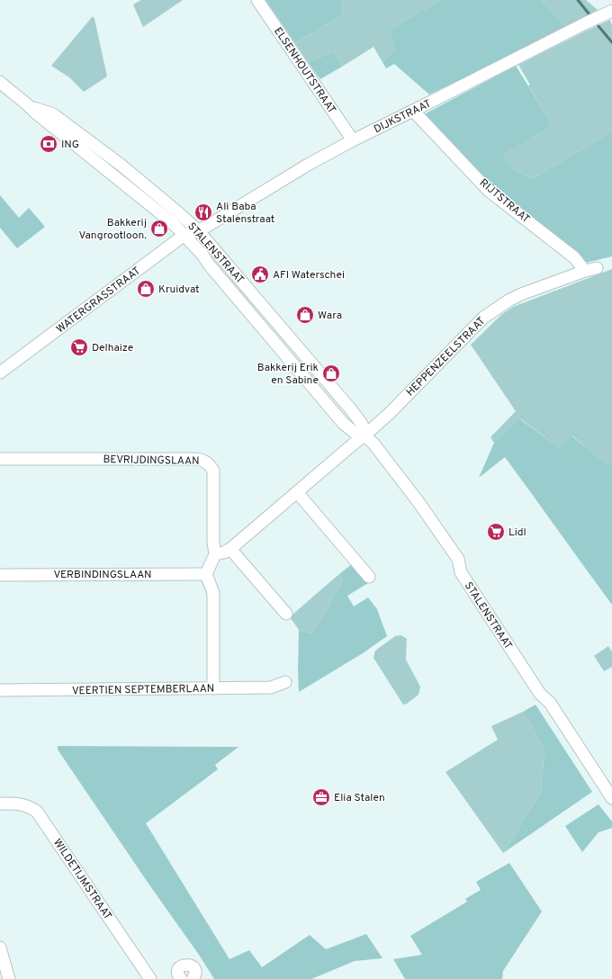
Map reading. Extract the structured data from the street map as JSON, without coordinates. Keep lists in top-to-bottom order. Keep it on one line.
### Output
{"streets":{"street":["ELSENHOUTSTRAAT","DIJKSTRAAT","RIJTSTRAAT","STALENSTRAAT","WATERGRASSTRAAT","HEPPENZEELSTRAAT","BEVRIJDINGSLAAN","VERBINDINGSLAAN","VEERTIEN SEPTEMBERLAAN","WILDETIJMSTRAAT"]},"crossings":[["ELSENHOUTSTRAAT","DIJKSTRAAT"],["DIJKSTRAAT","RIJTSTRAAT"],["DIJKSTRAAT","STALENSTRAAT"],["DIJKSTRAAT","WATERGRASSTRAAT"],["RIJTSTRAAT","HEPPENZEELSTRAAT"],["STALENSTRAAT","WATERGRASSTRAAT"],["STALENSTRAAT","HEPPENZEELSTRAAT"]],"places":{"bank":["ING"],"restaurant":["Ali Baba Stalenstraat"],"shop":["Bakkerij Vangrootloon.","Kruidvat","Wara","Bakkerij Erik en Sabine"],"public building":["AFI Waterschei"],"supermarket":["Delhaize","Lidl"],"office":["Elia Stalen"]}}
